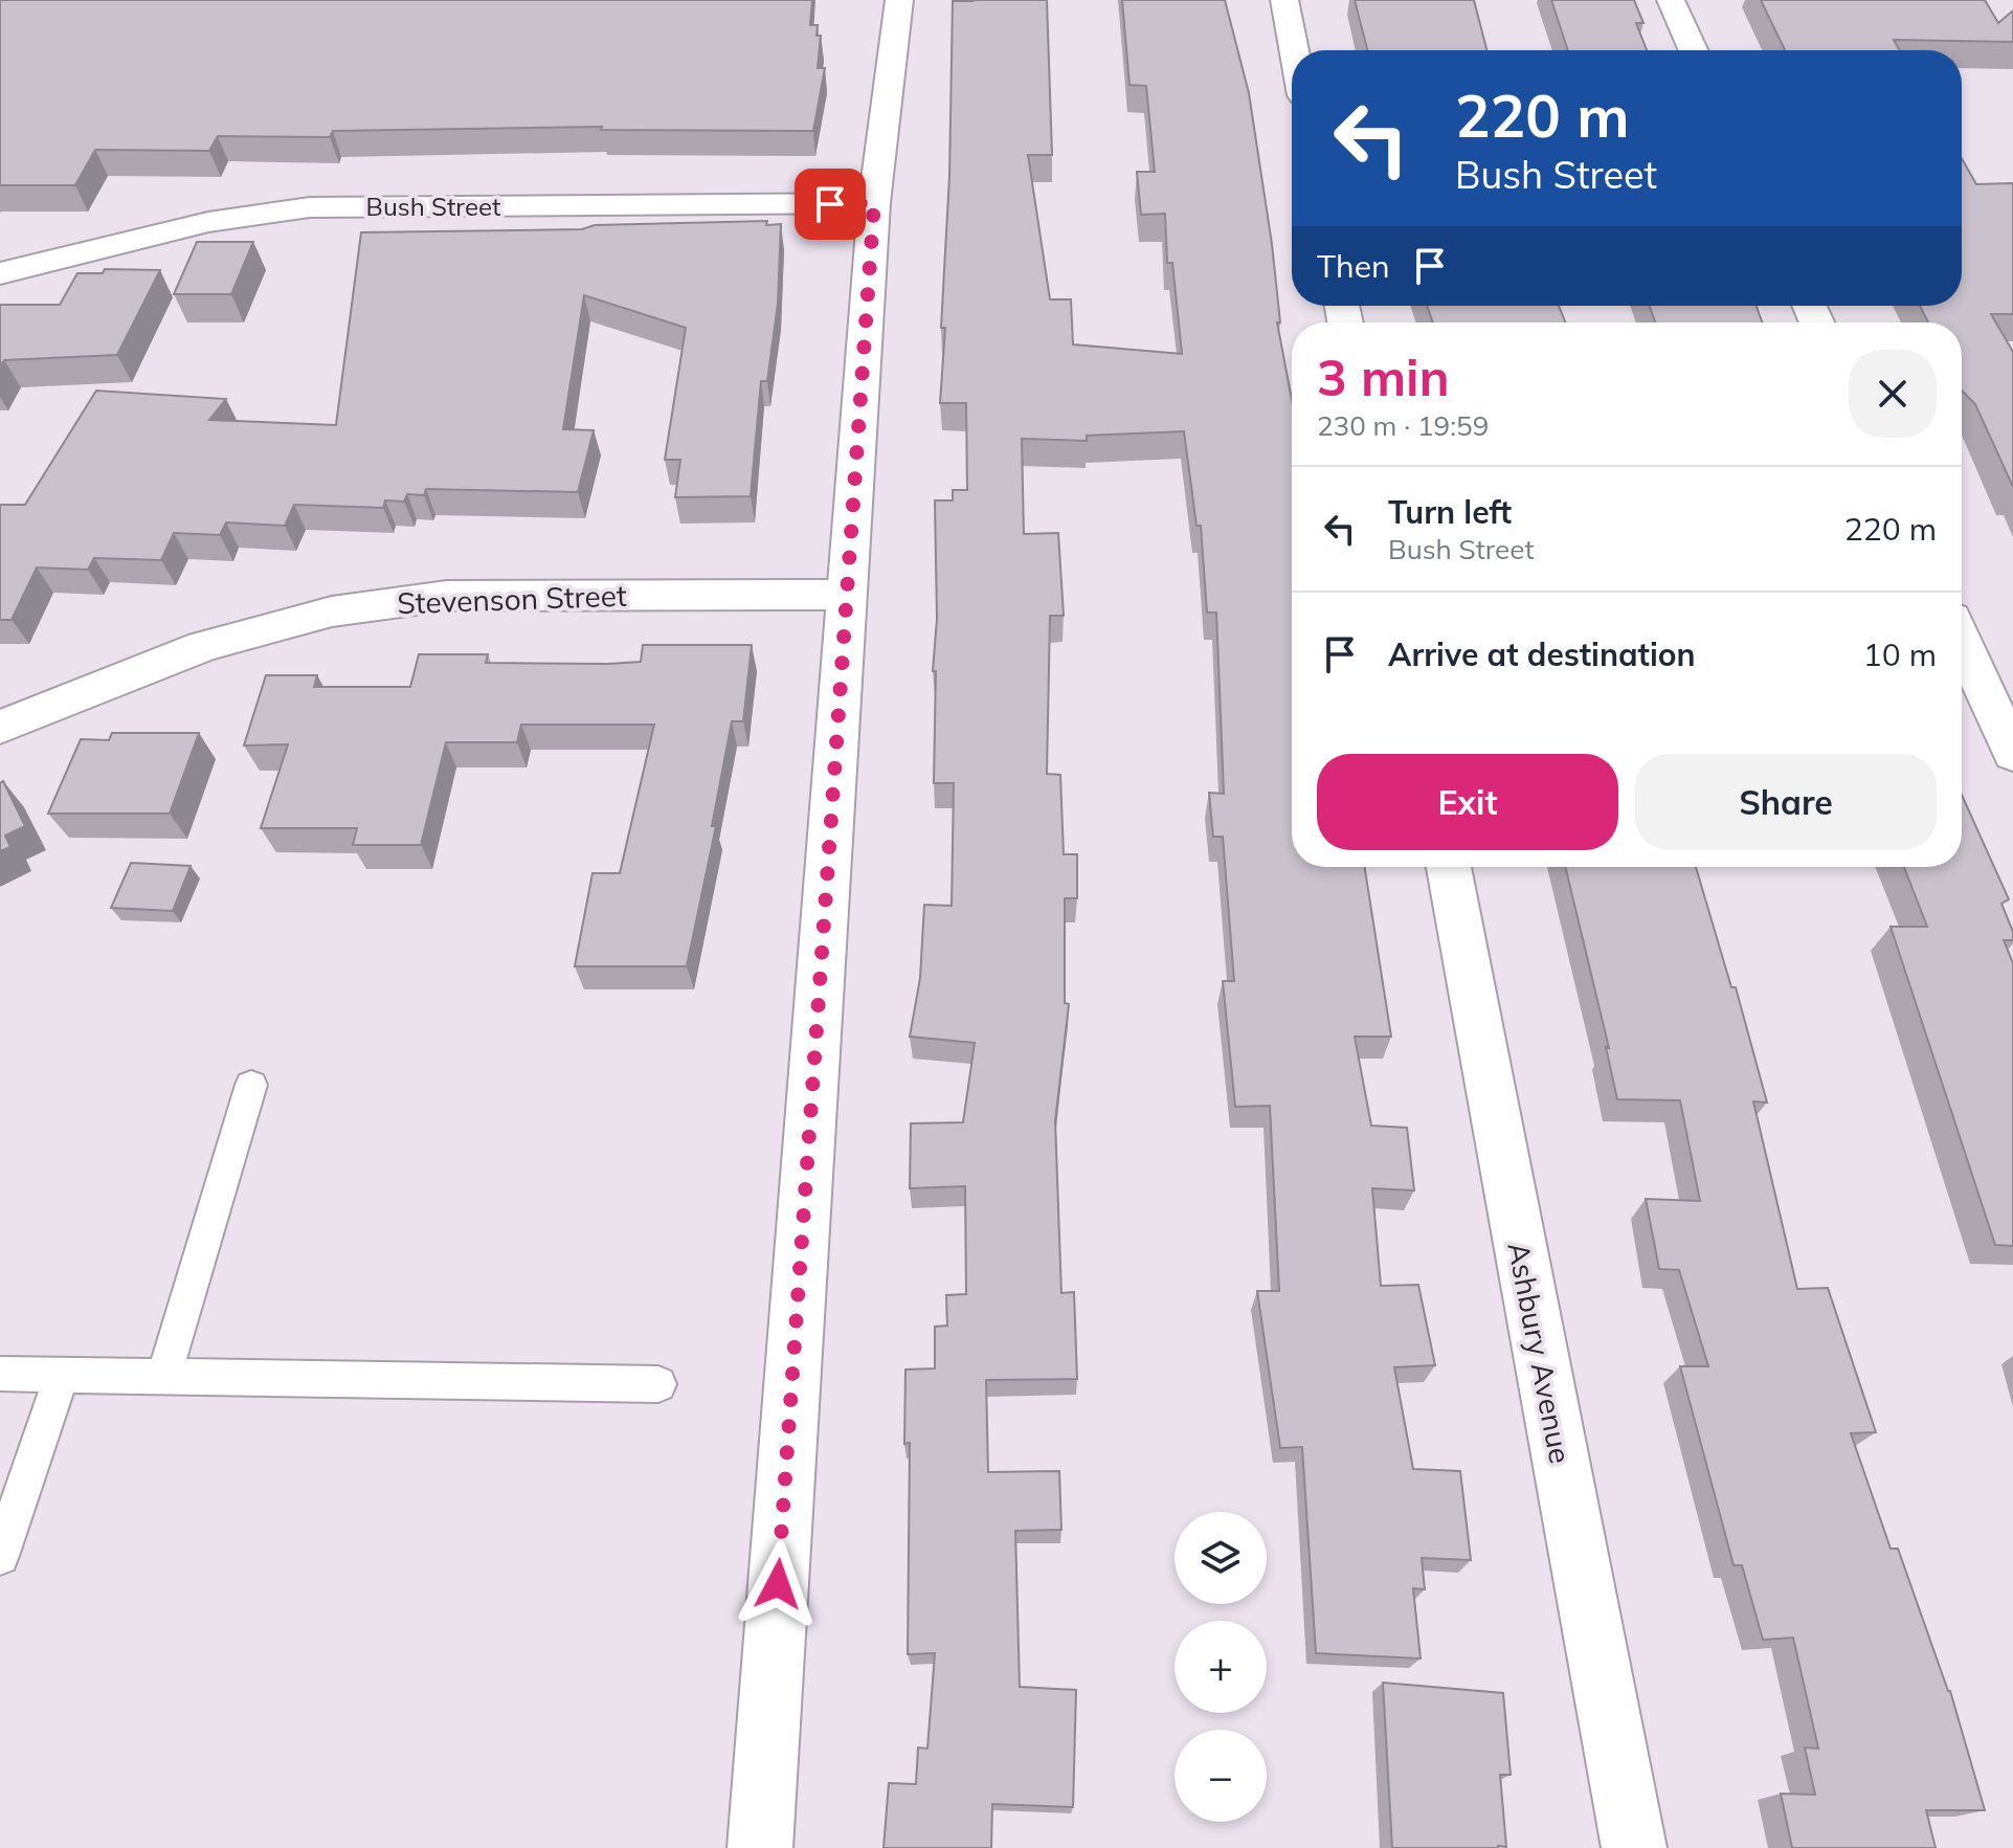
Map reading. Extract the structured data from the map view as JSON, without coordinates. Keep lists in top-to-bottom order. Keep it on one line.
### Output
{"streets":{"street":["Bush Street","Stevenson Street","Ashbury Avenue"]},"page":{"turn":["220 m","Bush Street"],"then":"Then","heading":["3 min","230 m · 19:59"],"list":[{"name":"Turn left","note":"Bush Street","value":"220 m"},{"name":"Arrive at destination","value":"10 m"}],"buttons":["Exit","Share"],"map_buttons":["+","−"]}}
